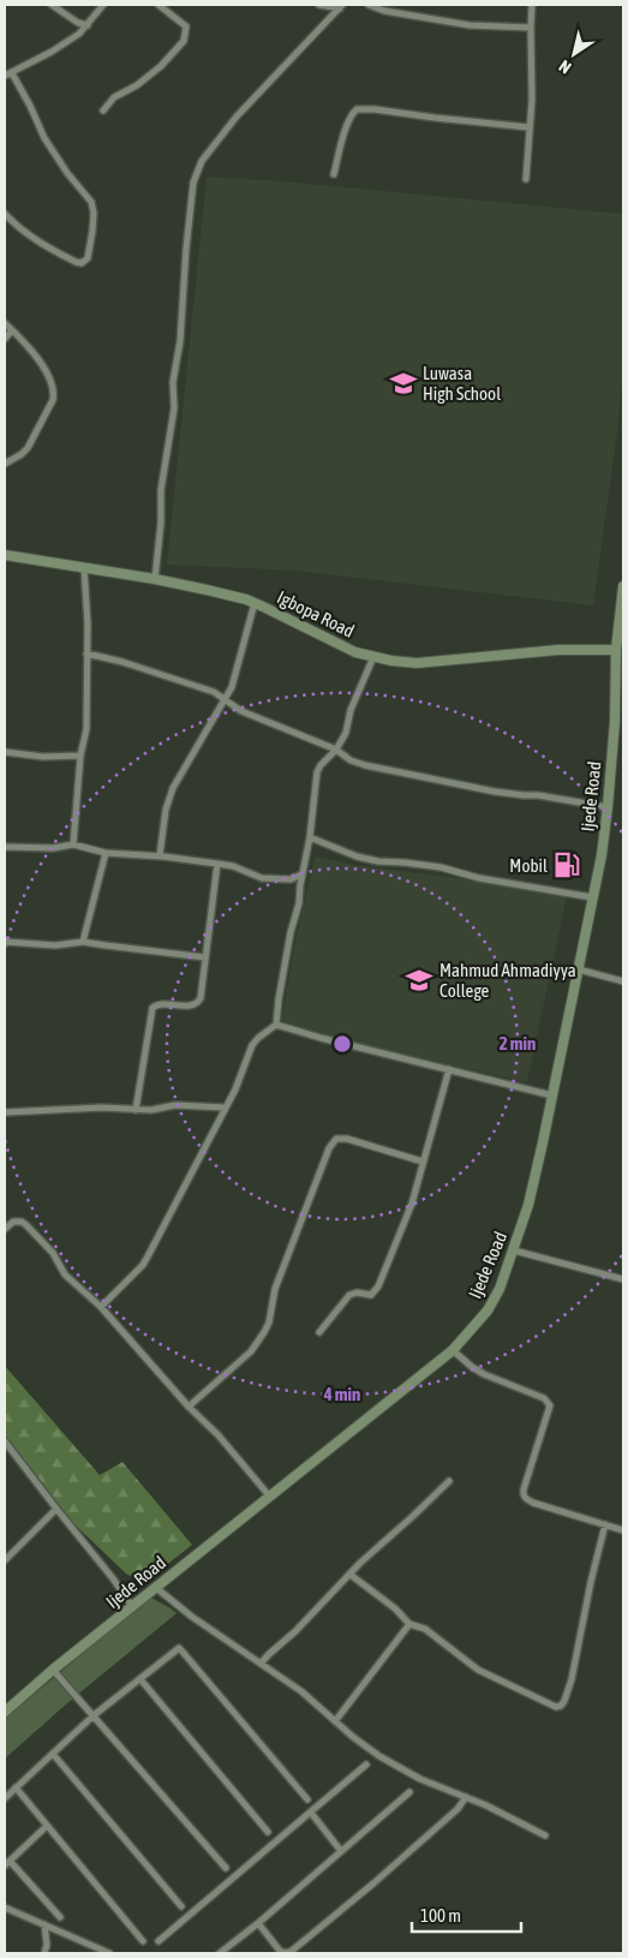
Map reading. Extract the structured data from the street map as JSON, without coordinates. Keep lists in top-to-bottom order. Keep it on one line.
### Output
{"streets":{"main road":["Igbopa Road","Ijede Road"]},"crossings":[["Igbopa Road","Ijede Road"]],"places":{"school or university":["Luwasa High School","Mahmud Ahmadiyya College"],"fuel station":["Mobil"]},"scale_bar":"100 m","north":"bottom left","rings":["2 min","4 min"]}
